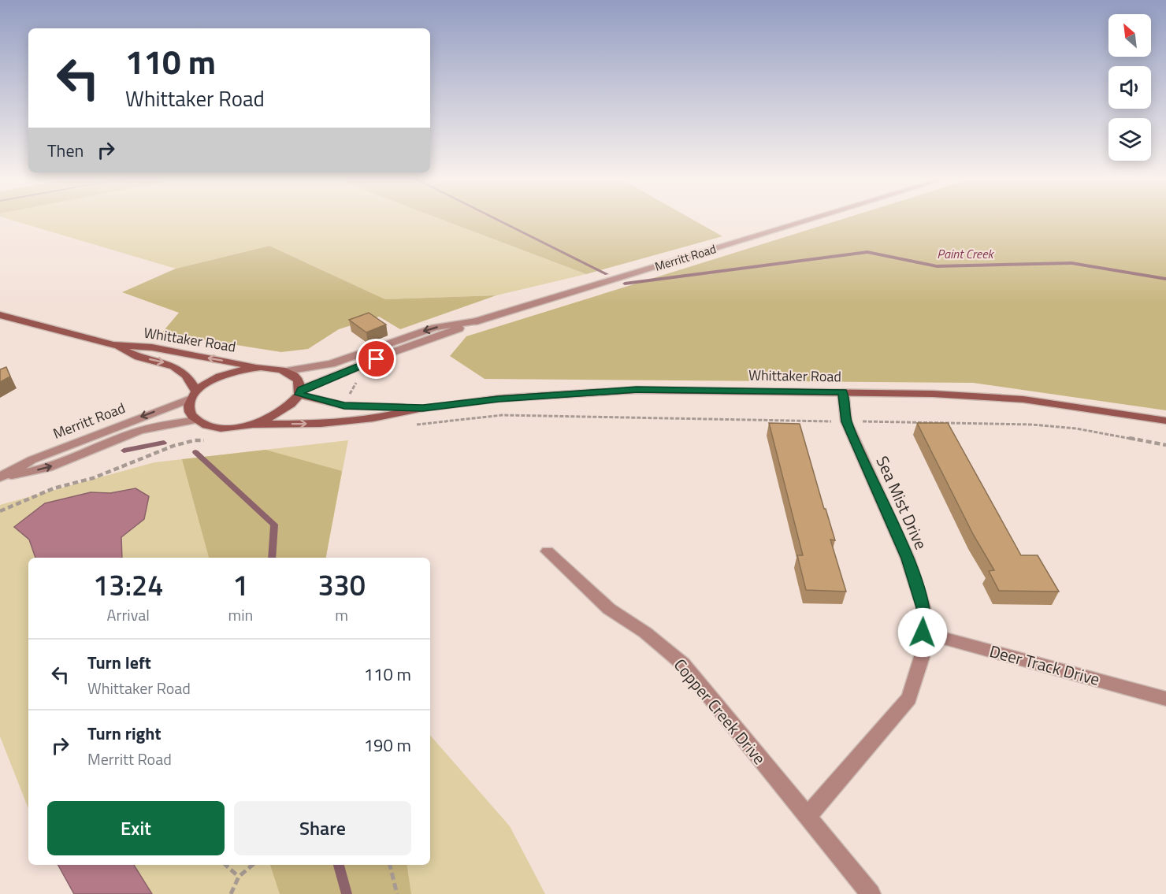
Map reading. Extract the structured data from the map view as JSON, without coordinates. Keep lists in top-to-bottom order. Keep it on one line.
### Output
{"streets":{"main road":["Whittaker Road"],"street":["Merritt Road","Sea Mist Drive","Deer Track Drive","Copper Creek Drive"]},"crossings":[["Merritt Road","Whittaker Road"],["Whittaker Road","Sea Mist Drive"],["Sea Mist Drive","Deer Track Drive"],["Sea Mist Drive","Copper Creek Drive"]],"water":["Paint Creek"],"north":"top left","page":{"turn":["110 m","Whittaker Road"],"then":"Then","eta":["13:24","Arrival","1","min","330","m"],"list":[{"name":"Turn left","note":"Whittaker Road","value":"110 m"},{"name":"Turn right","note":"Merritt Road","value":"190 m"}],"buttons":["Exit","Share"]}}
